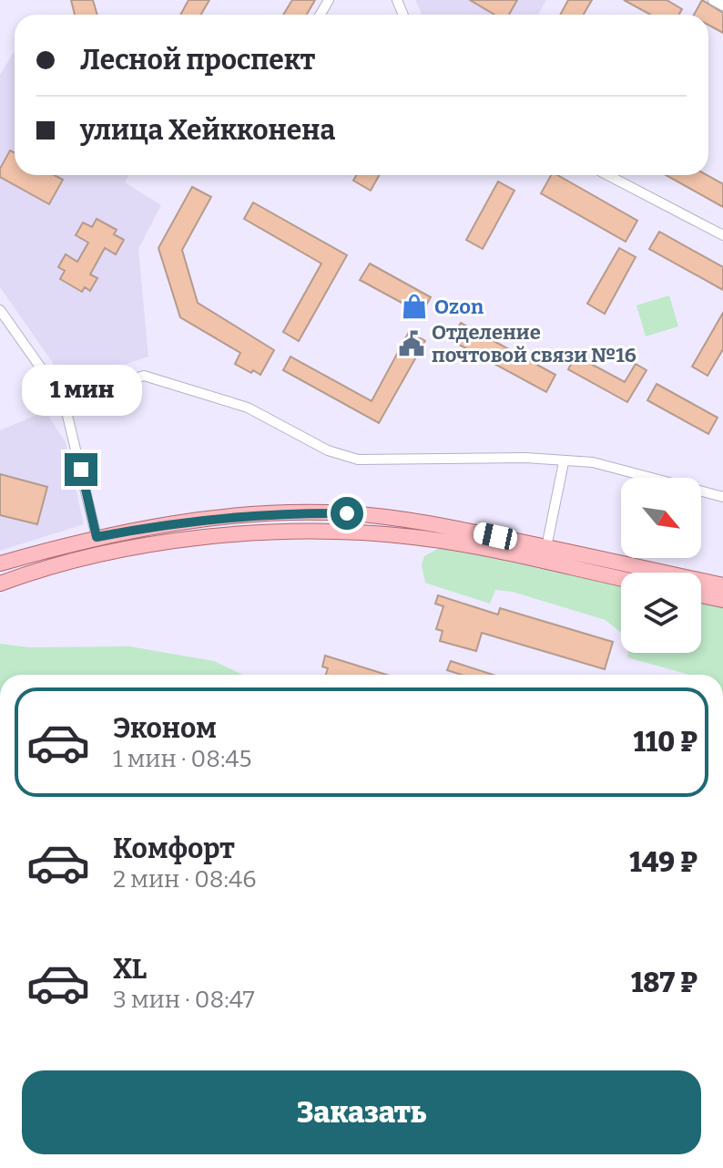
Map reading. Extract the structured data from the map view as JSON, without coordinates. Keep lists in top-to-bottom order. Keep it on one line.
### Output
{"places":{"shop":["Ozon"],"public building":["Отделение почтовой связи №16"]},"north":"bottom right","page":{"banner":["Лесной проспект","улица Хейкконена"],"bubble":"1 мин","list":[{"name":"Эконом","note":"1 мин · 08:45","value":"110 ₽"},{"name":"Комфорт","note":"2 мин · 08:46","value":"149 ₽"},{"name":"XL","note":"3 мин · 08:47","value":"187 ₽"}],"buttons":"Заказать"}}
